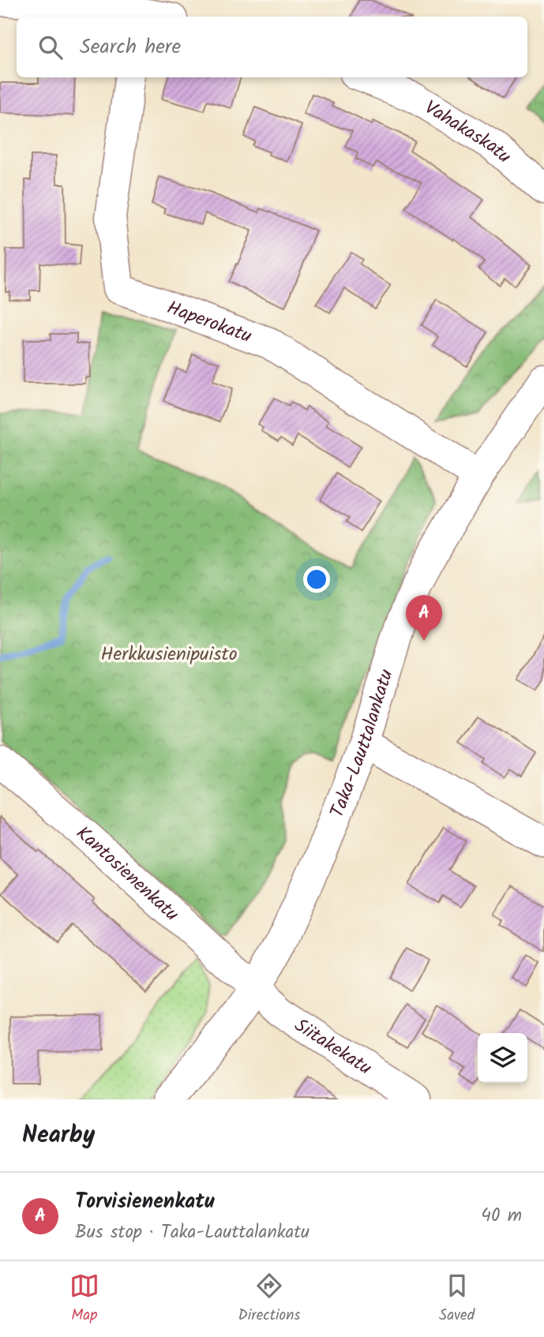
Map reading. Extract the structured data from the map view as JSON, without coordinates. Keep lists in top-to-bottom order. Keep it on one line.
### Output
{"streets":{"street":["Vahakaskatu","Haperokatu","Taka-Lauttalankatu","Kantosienenkatu","Siitakekatu"]},"crossings":[["Haperokatu","Taka-Lauttalankatu"],["Taka-Lauttalankatu","Kantosienenkatu"],["Taka-Lauttalankatu","Siitakekatu"],["Kantosienenkatu","Siitakekatu"]],"parks":["Herkkusienipuisto"],"page":{"search":"Search here","pins":"A","heading":"Nearby","list":[{"mark":"A","name":"Torvisienenkatu","note":"Bus stop · Taka-Lauttalankatu","value":"40 m"}],"nav":["Map","Directions","Saved"]}}
